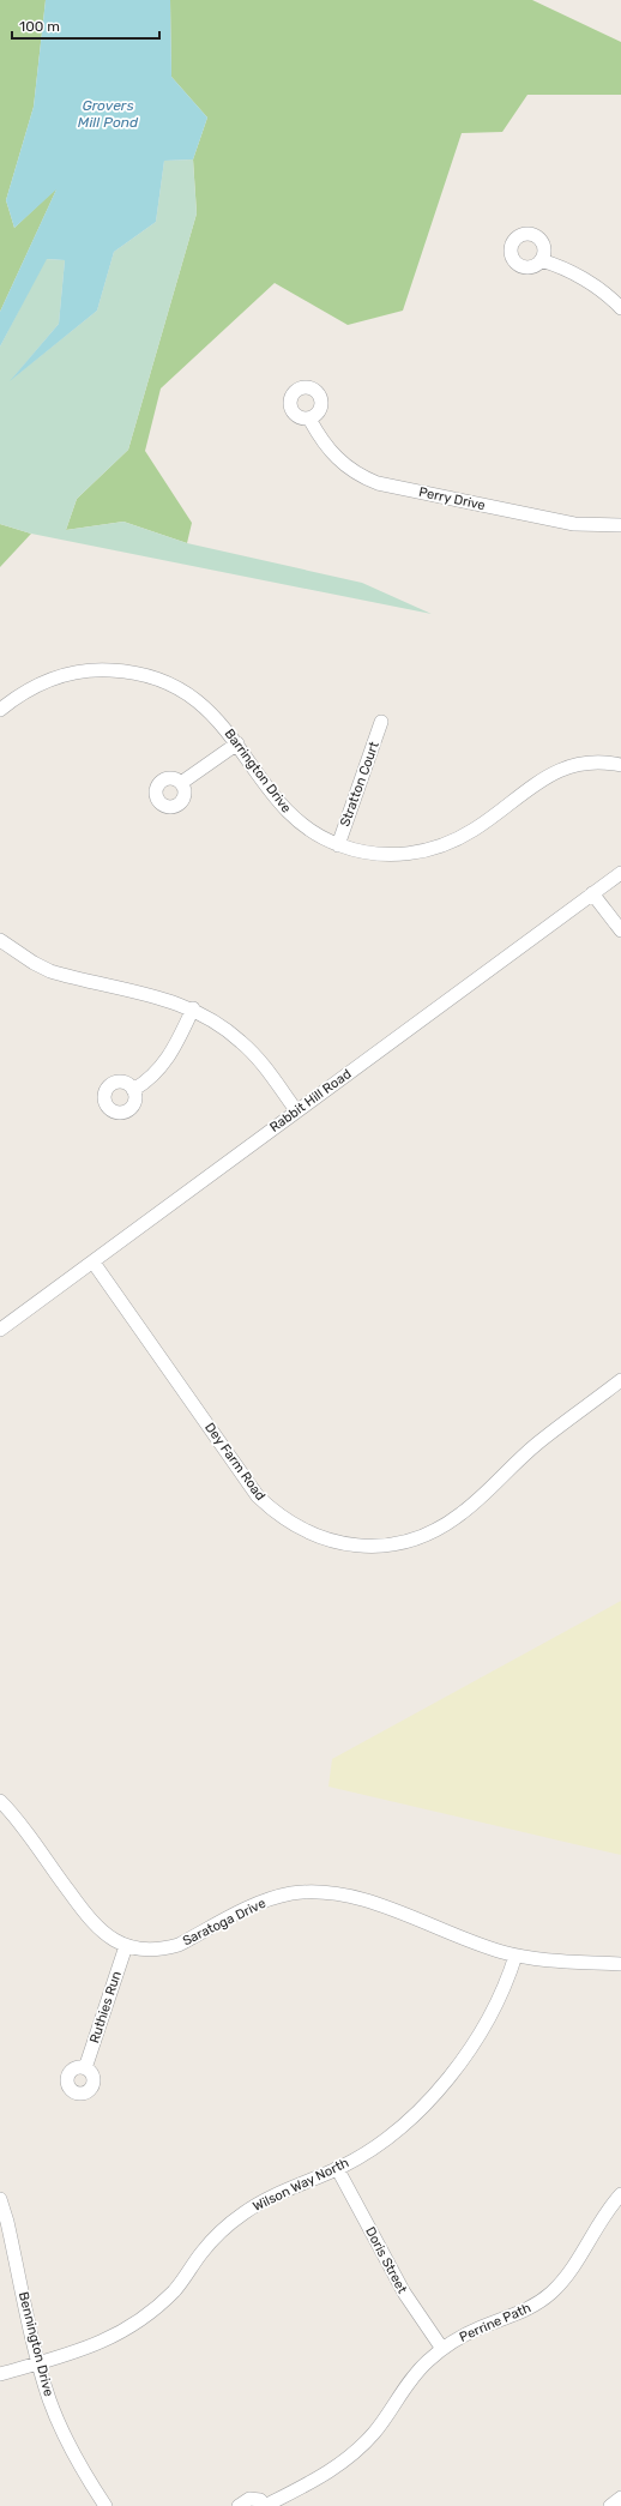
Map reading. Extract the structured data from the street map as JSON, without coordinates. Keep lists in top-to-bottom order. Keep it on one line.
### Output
{"streets":{"street":["Perry Drive","Barrington Drive","Stratton Court","Rabbit Hill Road","Dey Farm Road","Saratoga Drive","Ruthies Run","Wilson Way North","Doris Street","Perrine Path","Bennington Drive"]},"crossings":[["Barrington Drive","Stratton Court"],["Rabbit Hill Road","Dey Farm Road"],["Saratoga Drive","Ruthies Run"],["Saratoga Drive","Wilson Way North"],["Wilson Way North","Doris Street"],["Wilson Way North","Bennington Drive"],["Doris Street","Perrine Path"]],"water":["Grovers Mill Pond"],"scale_bar":"100 m"}
